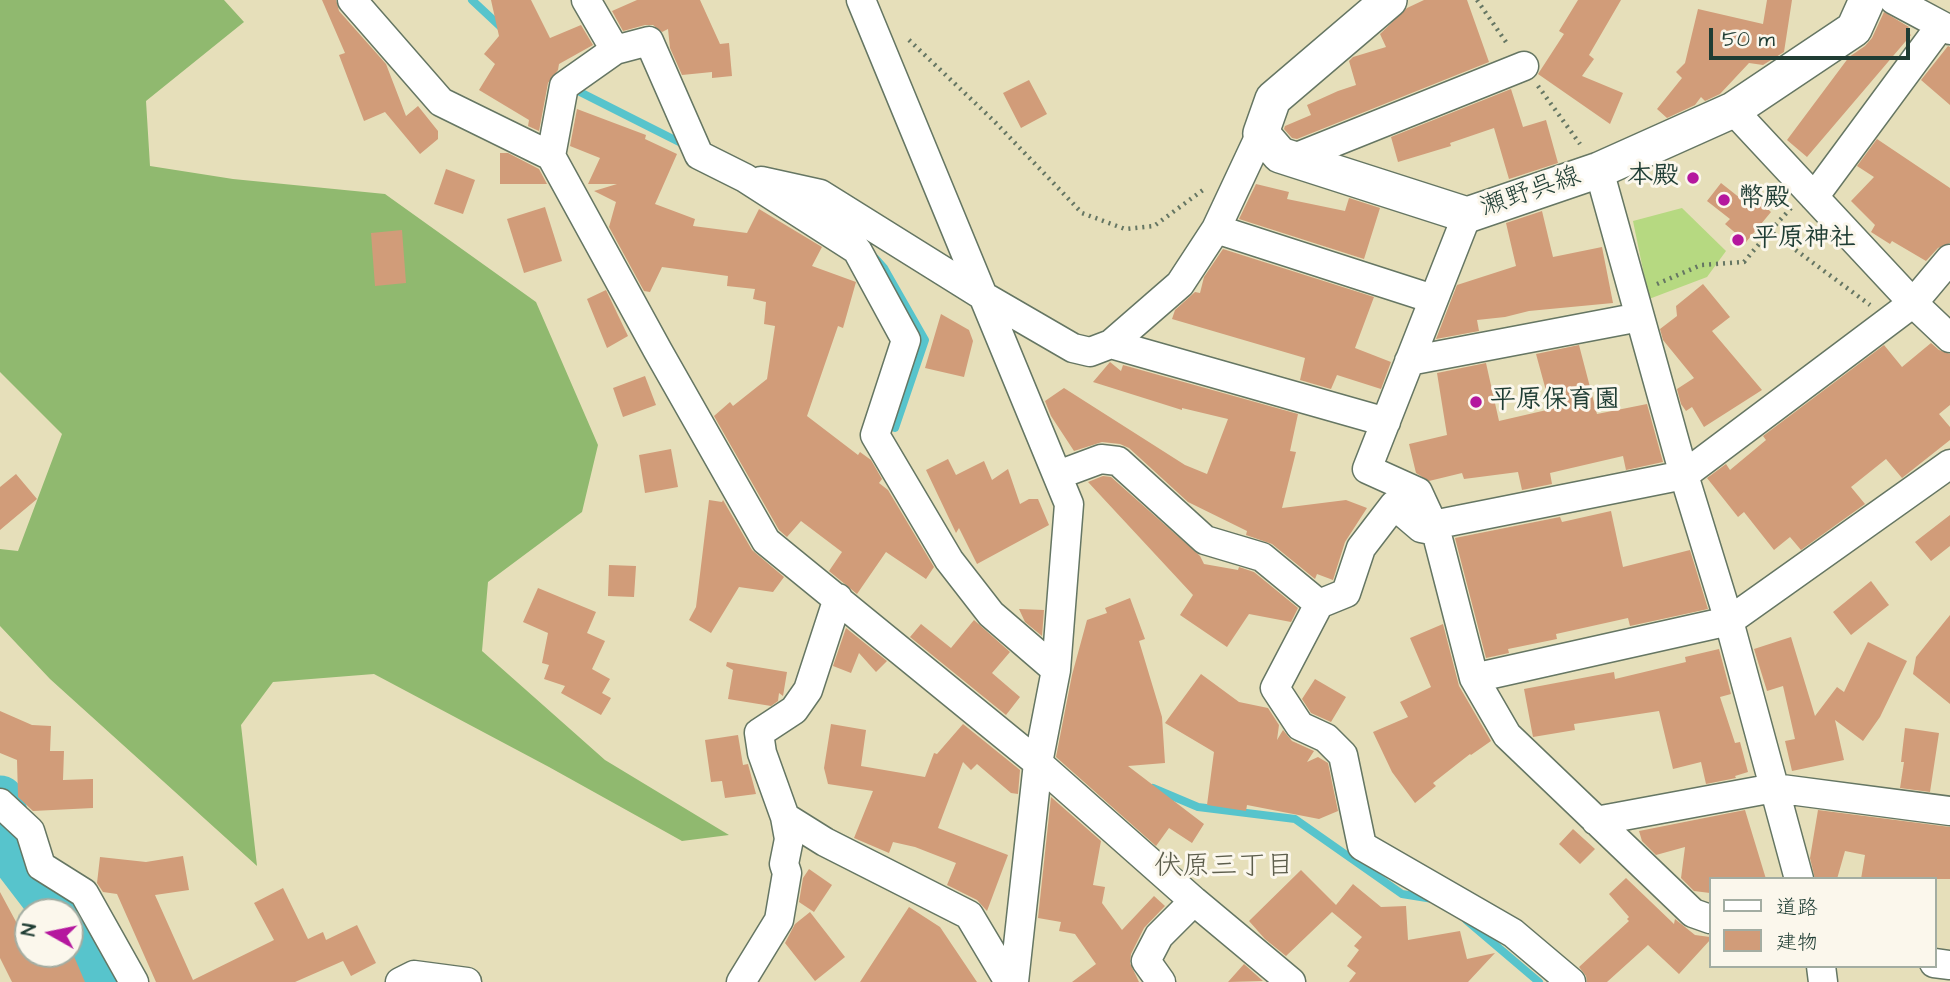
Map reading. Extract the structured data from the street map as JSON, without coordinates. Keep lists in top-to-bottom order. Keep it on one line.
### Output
{"streets":{"main road":["瀬野呉線"]},"districts":["伏原三丁目"],"places":["本殿","幣殿","平原神社","平原保育園"],"legend":["道路","建物"],"scale_bar":"50 m","north":"left"}
